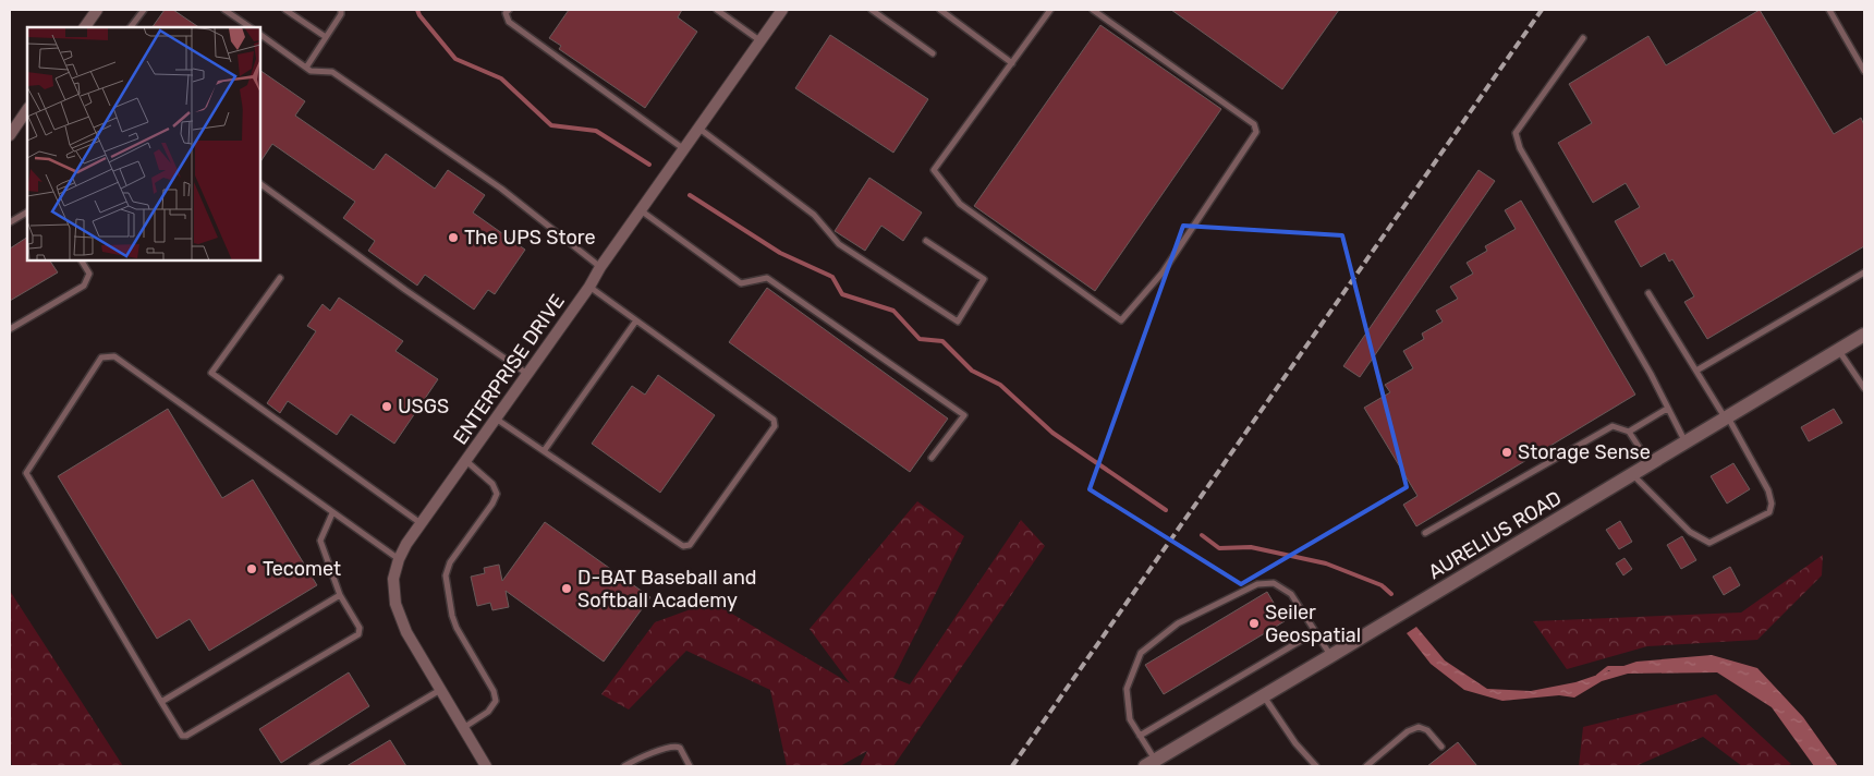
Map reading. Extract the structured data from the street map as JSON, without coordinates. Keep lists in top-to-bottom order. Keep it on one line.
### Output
{"streets":{"street":["ENTERPRISE DRIVE","AURELIUS ROAD"]},"places":["The UPS Store","USGS","Storage Sense","Tecomet","D-BAT Baseball and Softball Academy","Seiler Geospatial"]}
